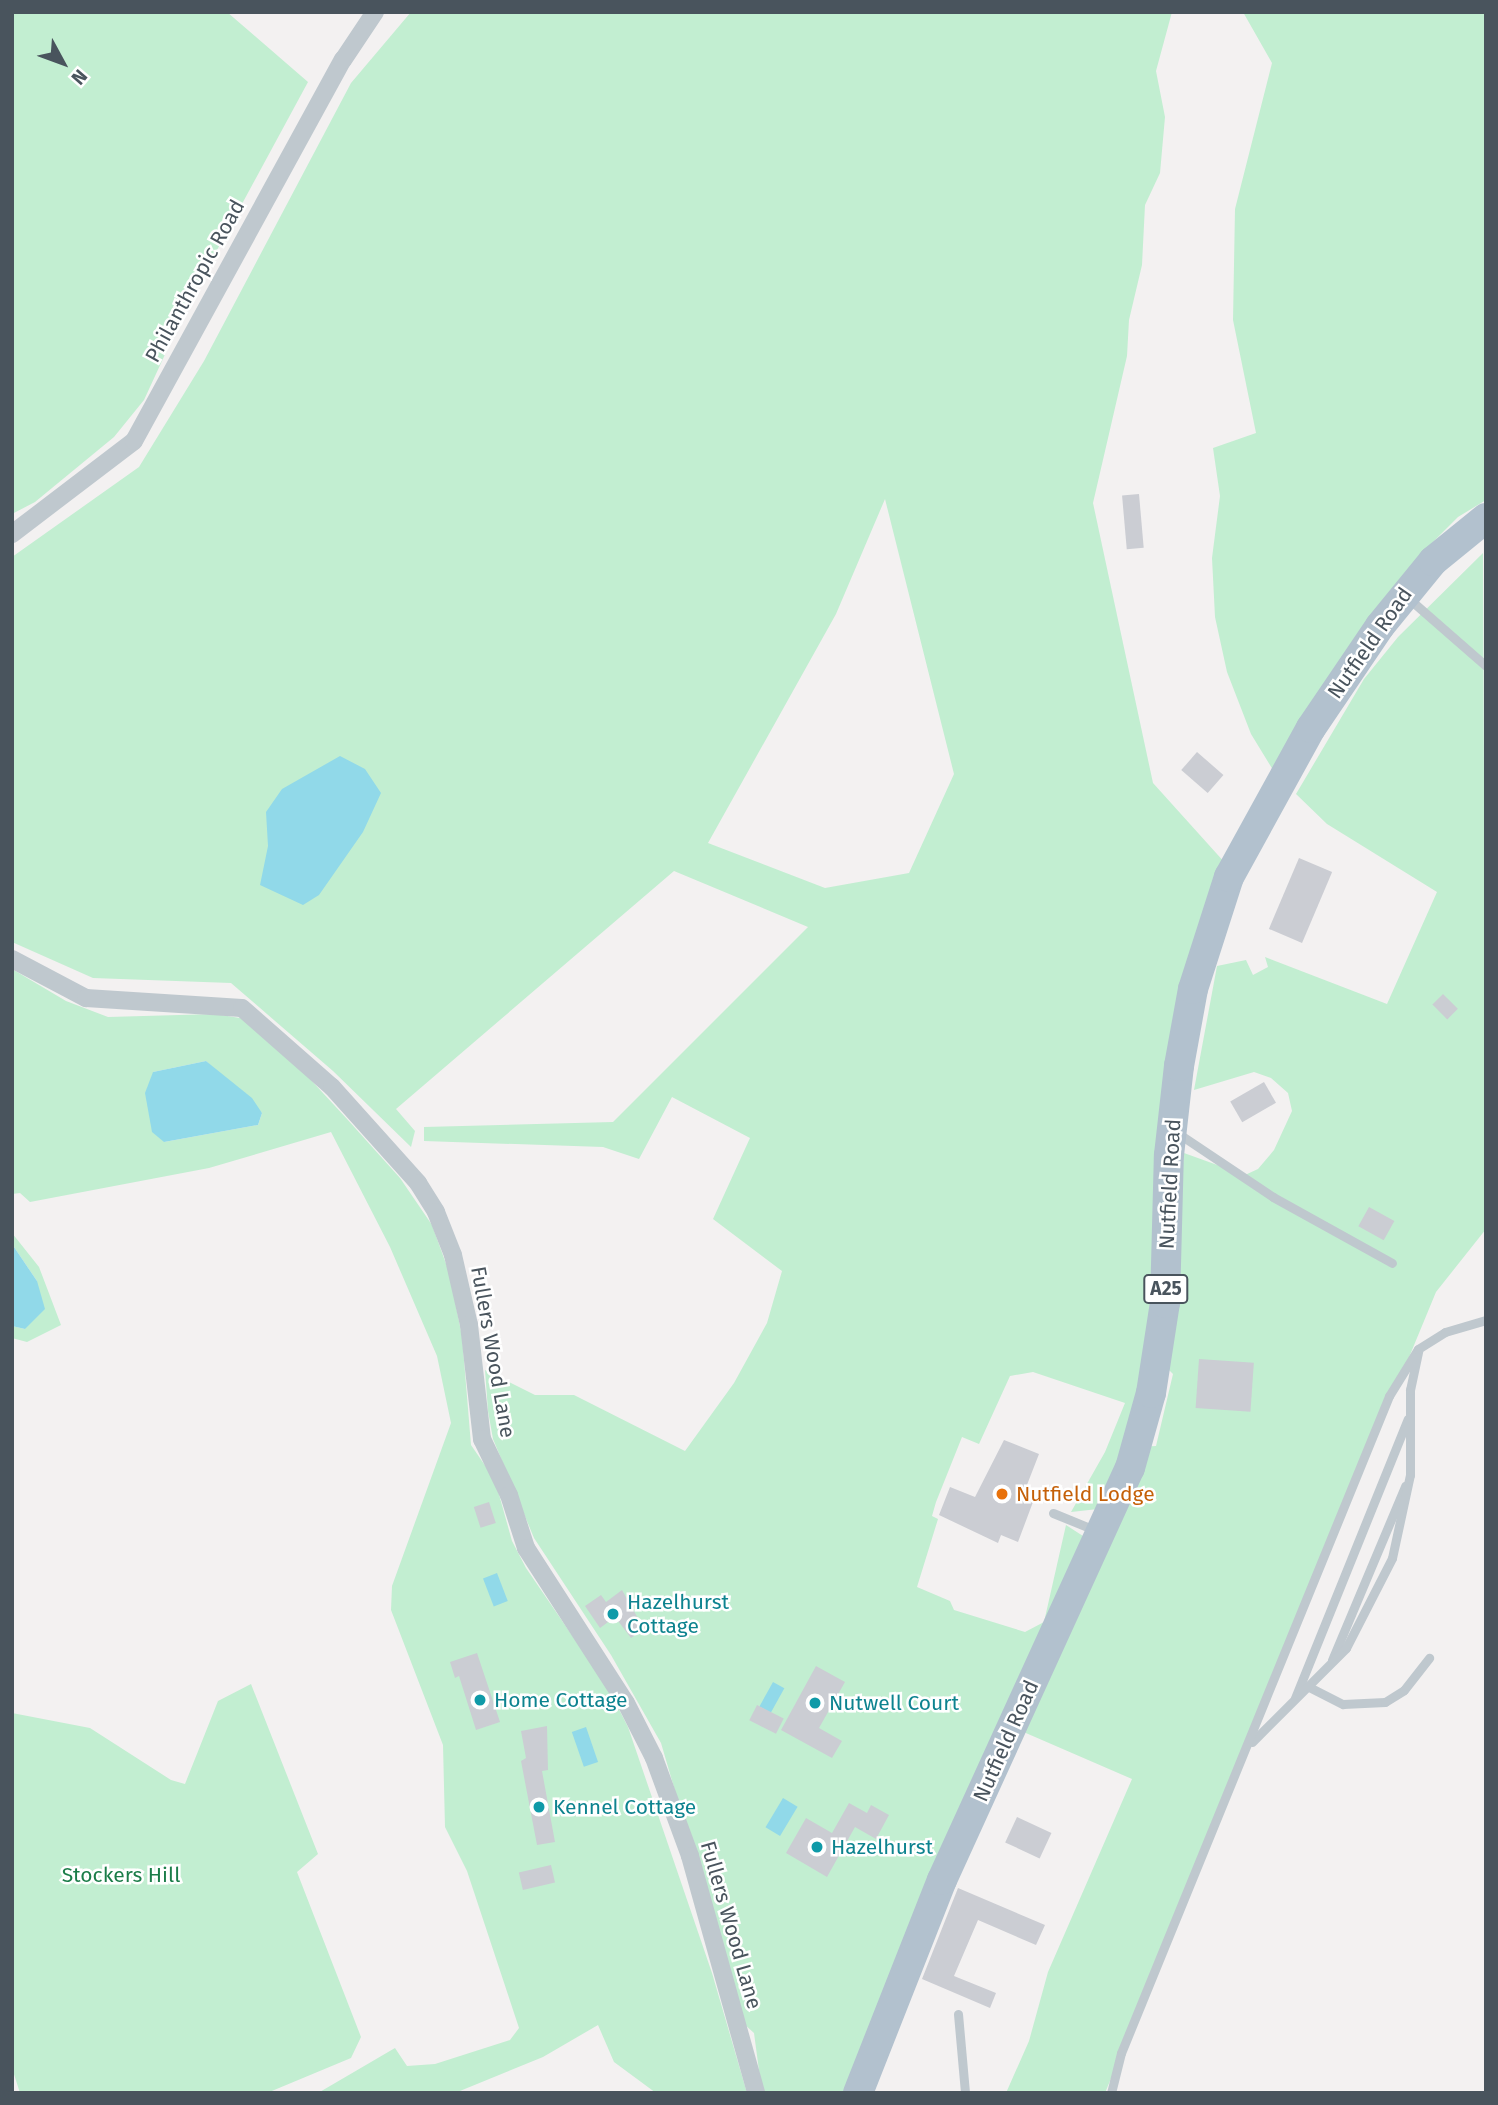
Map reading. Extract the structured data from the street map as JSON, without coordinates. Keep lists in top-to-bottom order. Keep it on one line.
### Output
{"streets":{"main road":["Nutfield Road","A25"],"street":["Philanthropic Road","Fullers Wood Lane"]},"parks":["Stockers Hill"],"places":["Nutfield Lodge","Hazelhurst Cottage","Home Cottage","Nutwell Court","Kennel Cottage","Hazelhurst"],"north":"bottom right"}
